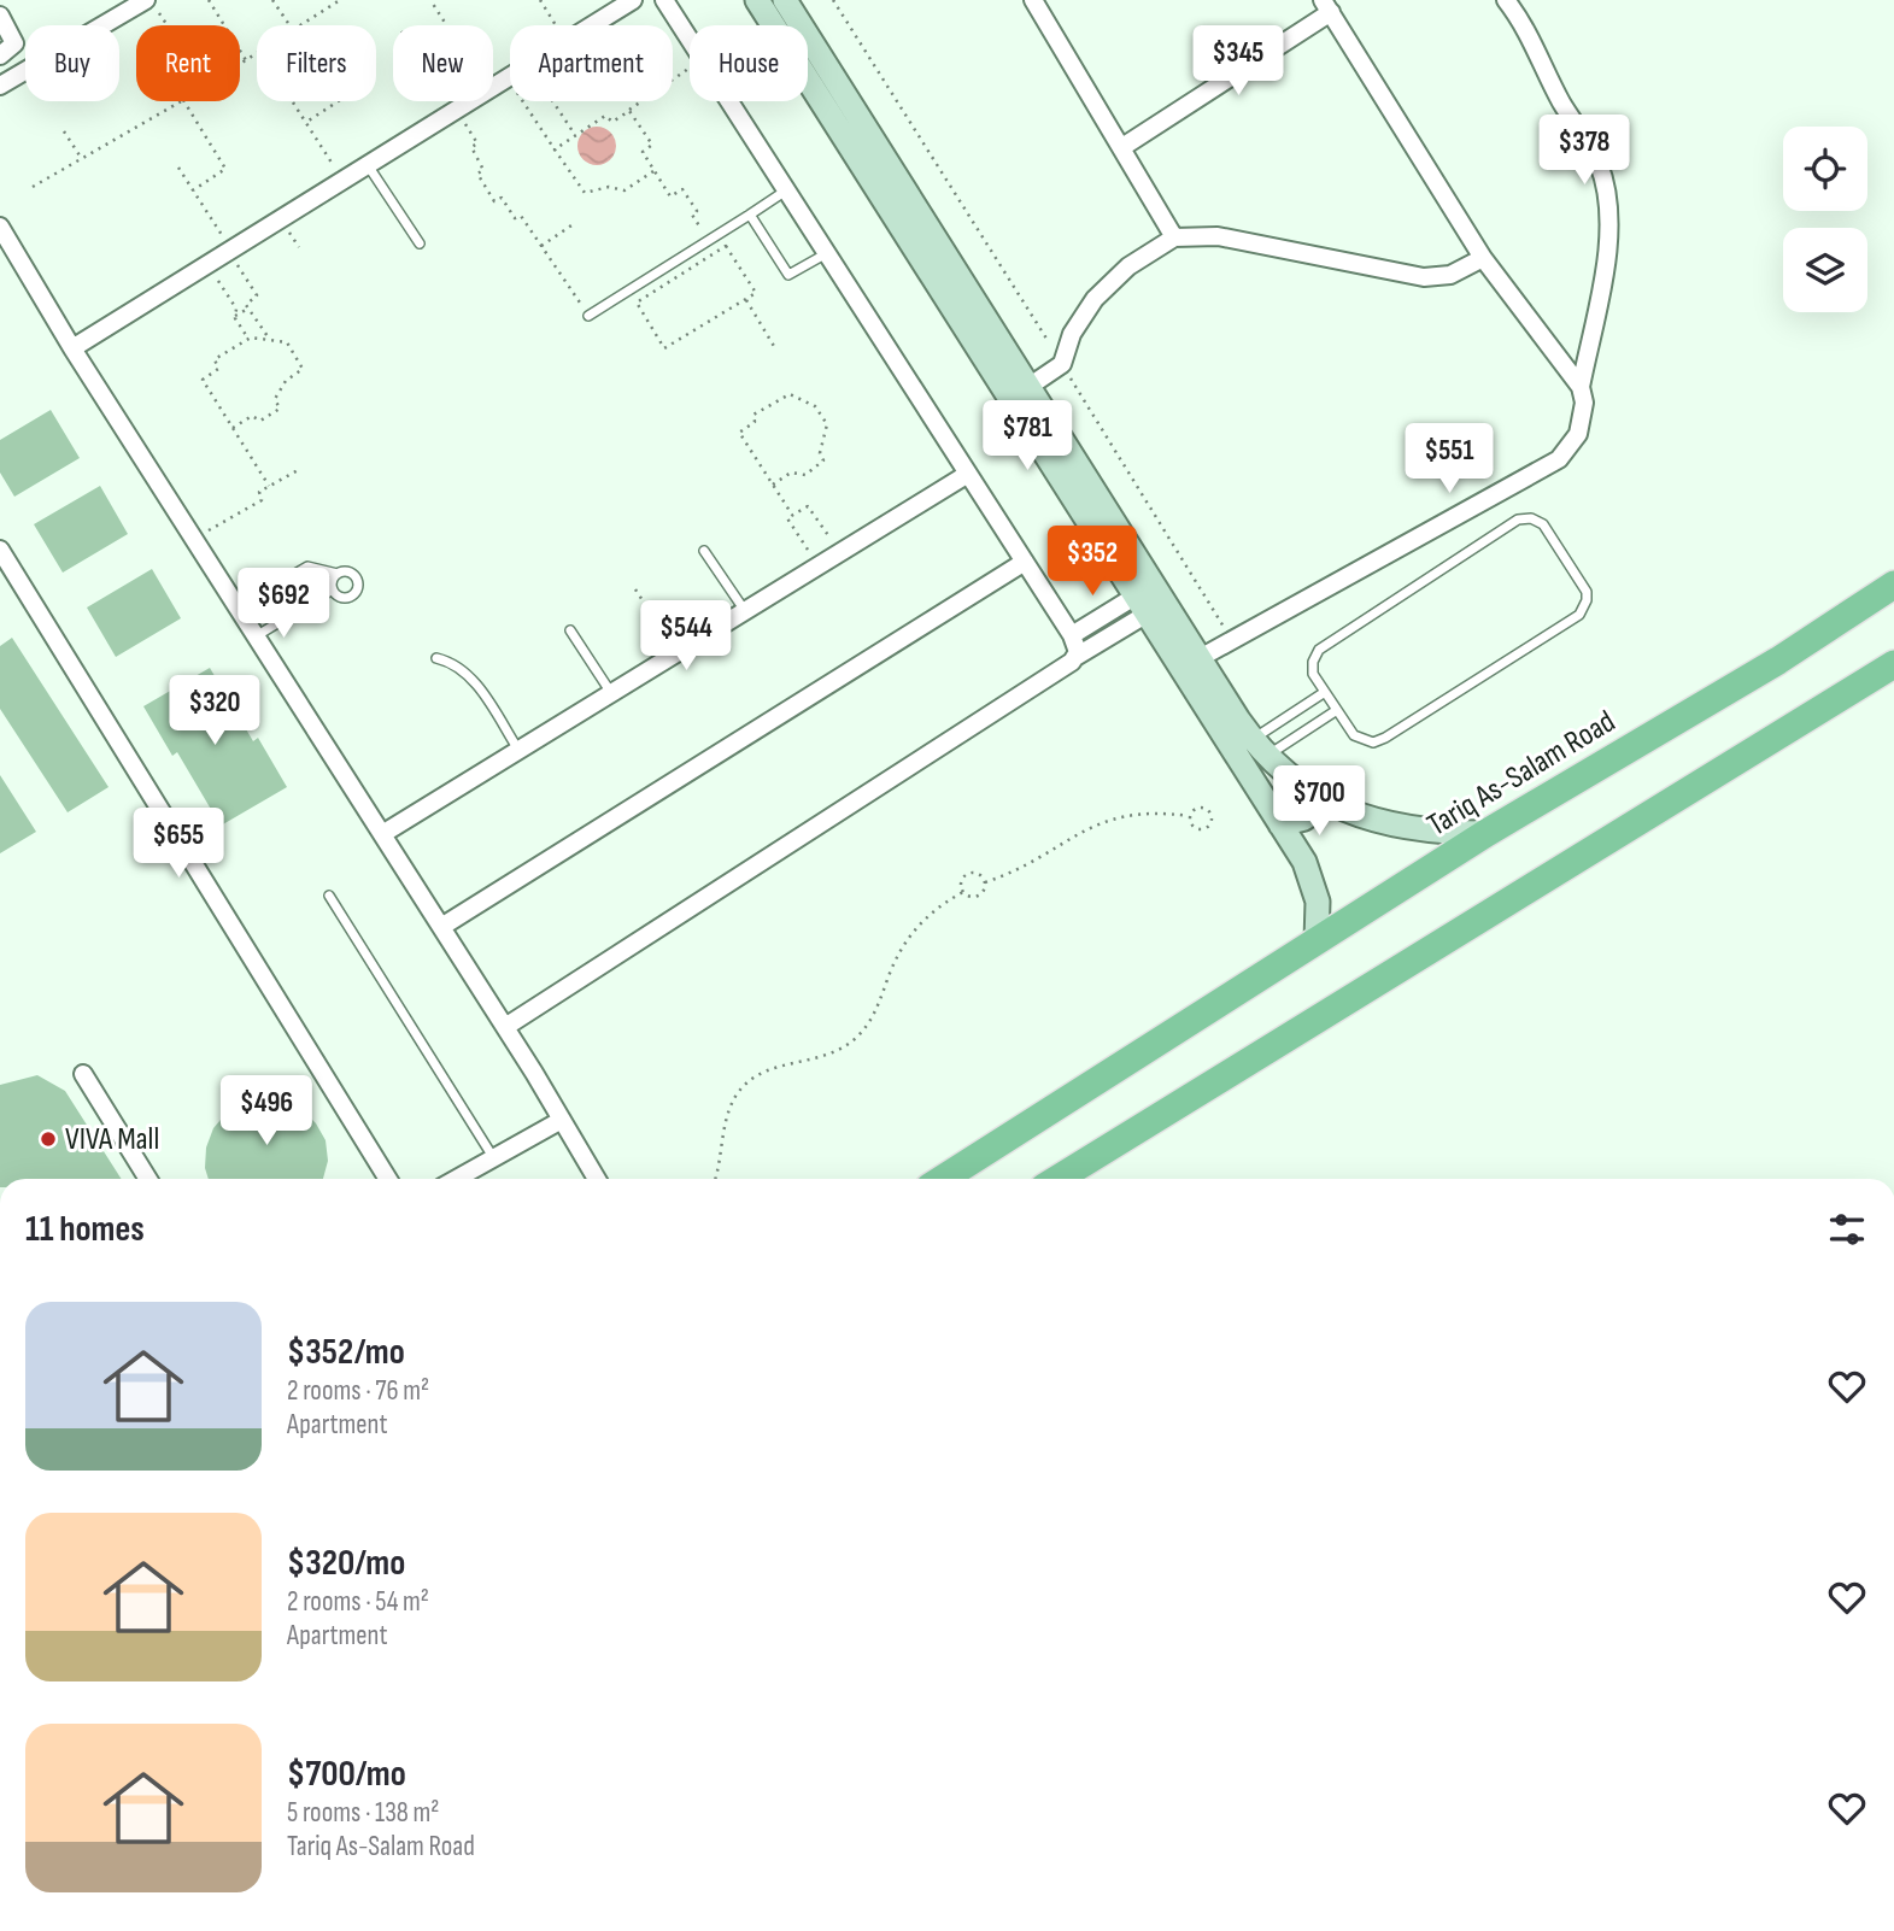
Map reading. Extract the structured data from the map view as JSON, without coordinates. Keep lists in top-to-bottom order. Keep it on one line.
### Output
{"streets":{"main road":["Tariq As-Salam Road"]},"places":["VIVA Mall"],"page":{"price":["$345","$378","$781","$551","$352","$692","$544","$320","$700","$655","$496"],"chip":["Buy","Rent","Filters","New","Apartment","House"],"heading":"11 homes","list":[{"name":"$352/mo","note":"2 rooms · 76 m² · Apartment"},{"name":"$320/mo","note":"2 rooms · 54 m² · Apartment"},{"name":"$700/mo","note":"5 rooms · 138 m² · Tariq As-Salam Road"}]}}
